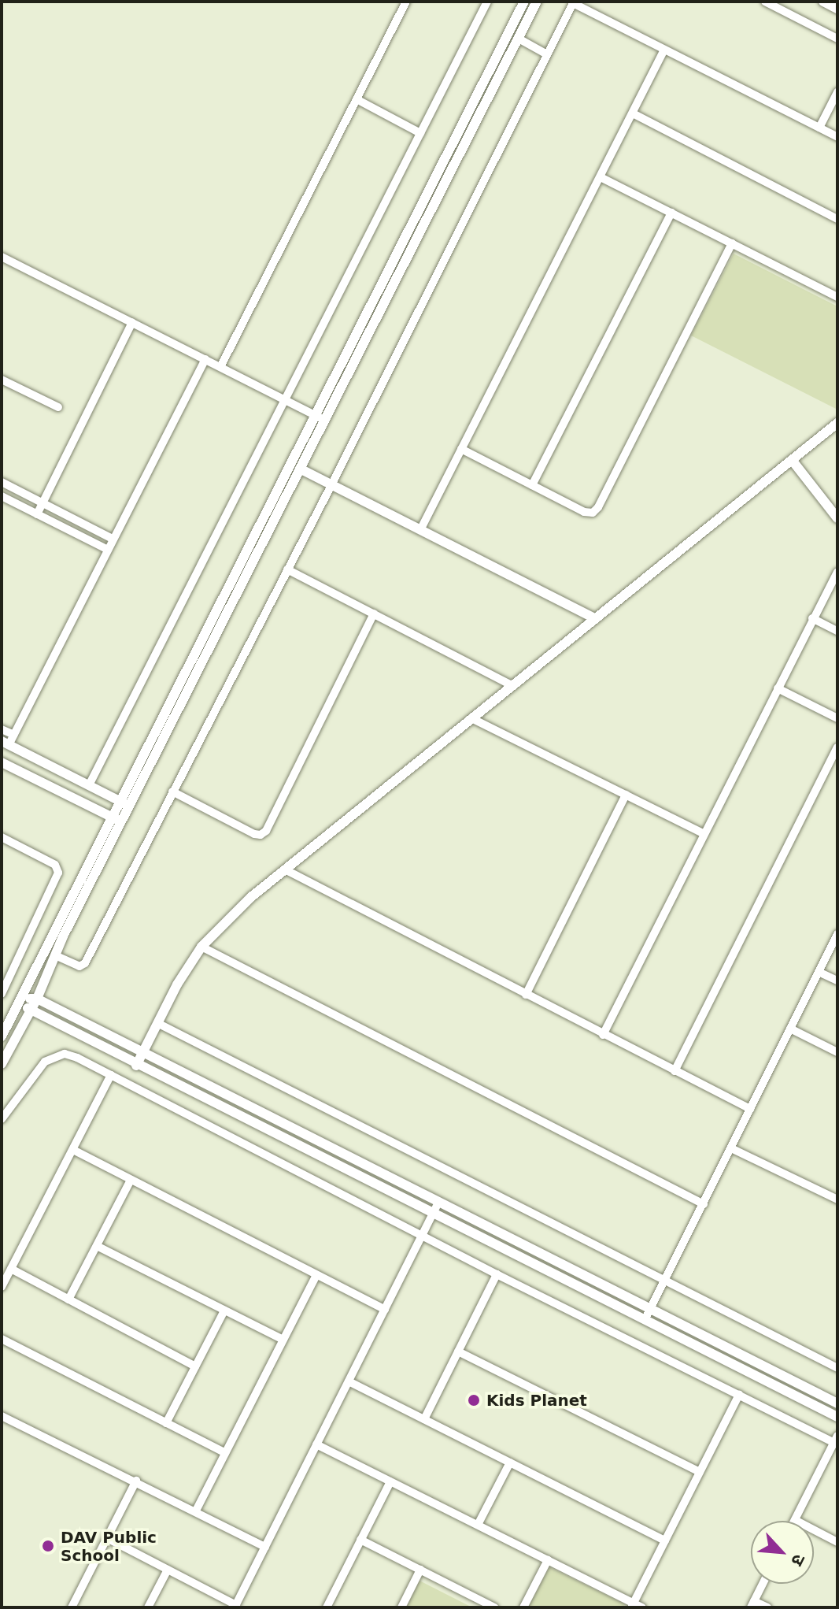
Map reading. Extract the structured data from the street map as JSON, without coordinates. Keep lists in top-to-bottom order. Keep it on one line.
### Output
{"places":["Kids Planet","DAV Public School"],"north":"bottom right"}
